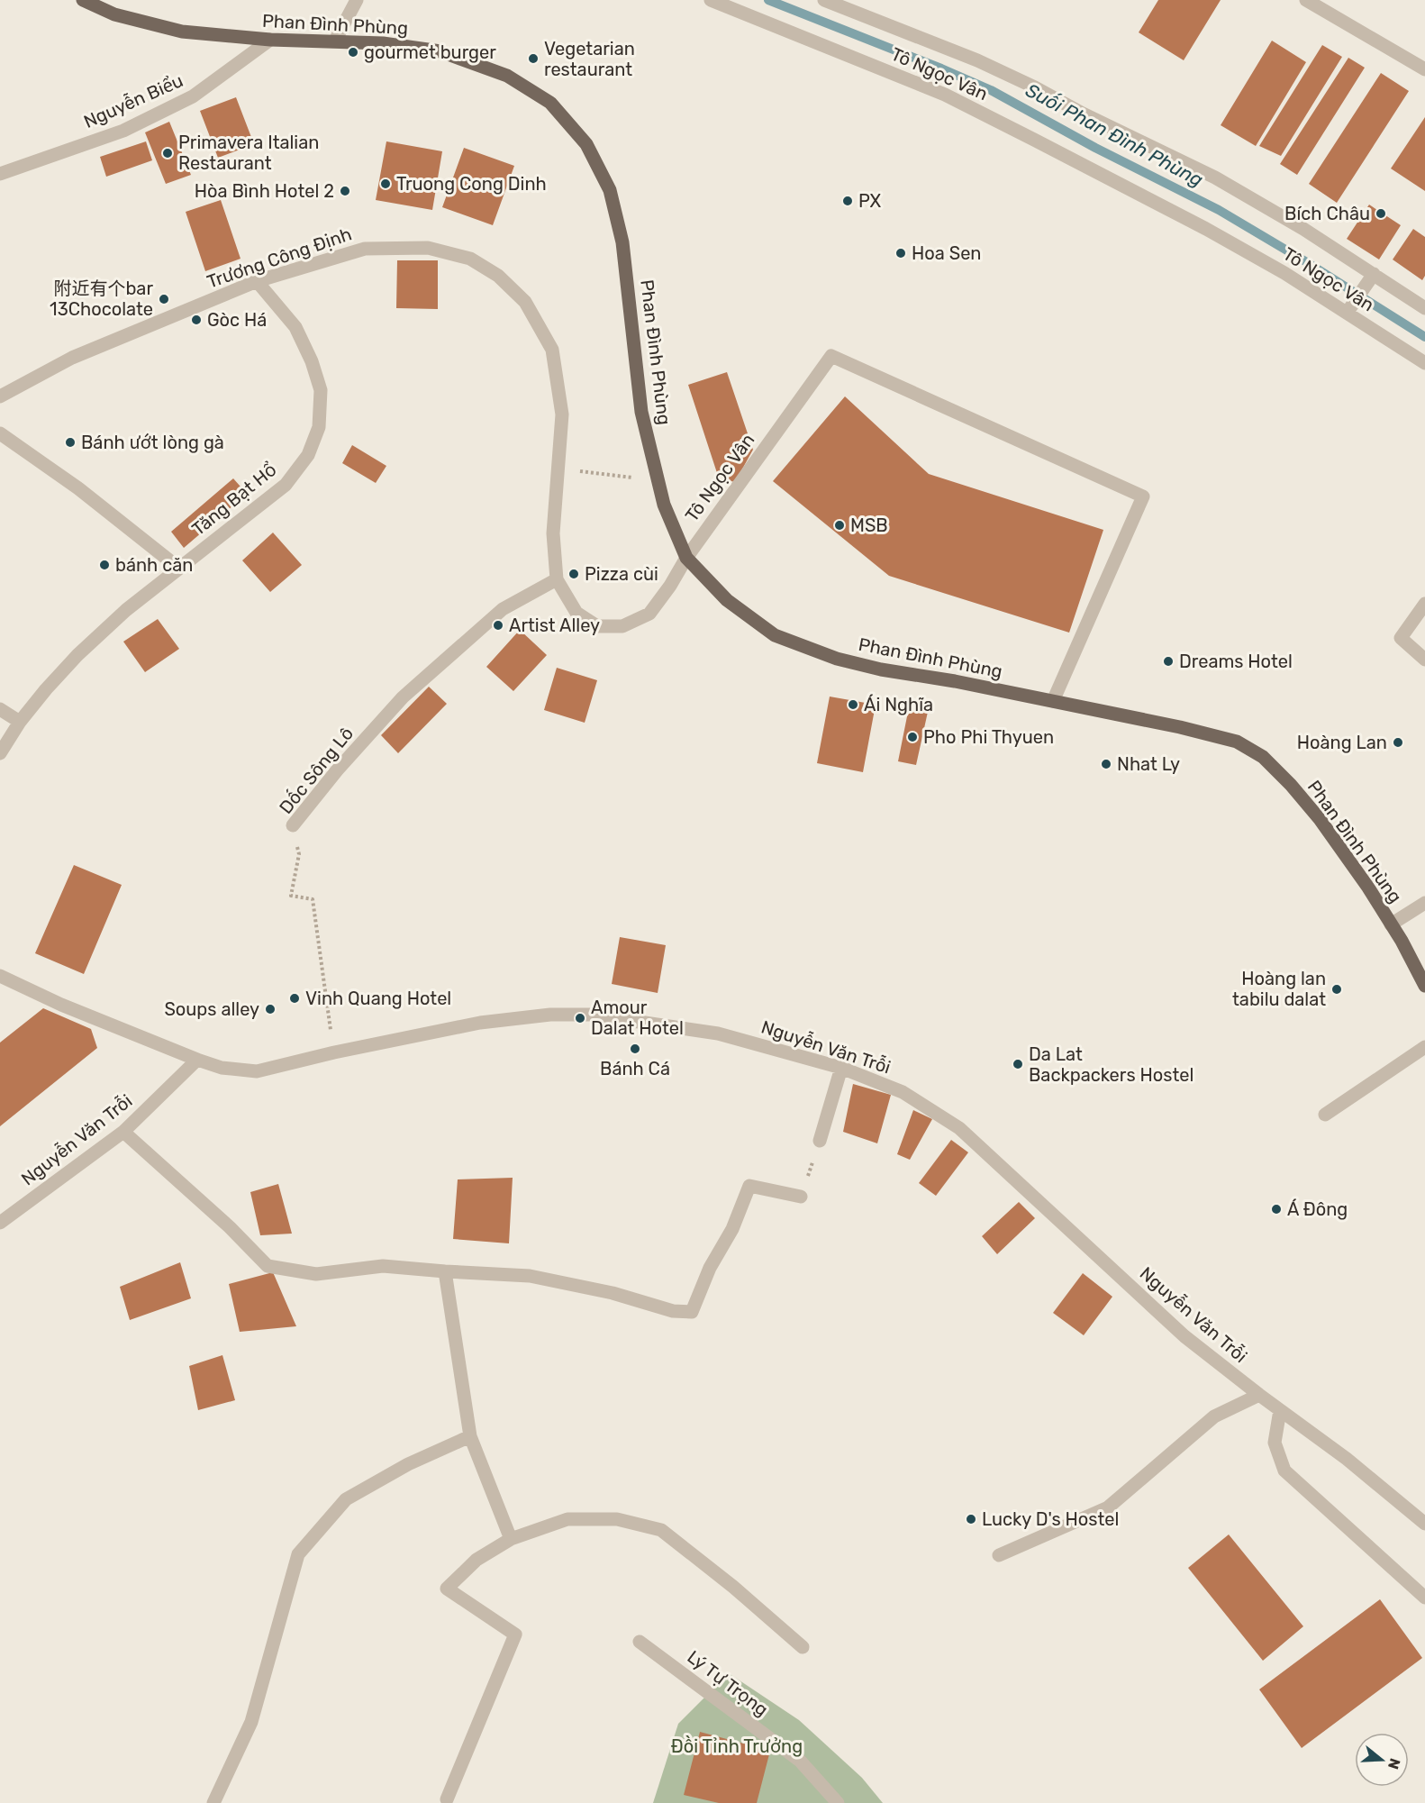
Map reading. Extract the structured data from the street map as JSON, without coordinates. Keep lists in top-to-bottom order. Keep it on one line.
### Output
{"streets":{"main road":["Phan Đình Phùng"],"street":["Tô Ngọc Vân","Nguyễn Biểu","Trương Công Định","Tăng Bạt Hổ","Dốc Sông Lô","Nguyễn Văn Trỗi","Lý Tự Trọng"]},"crossings":[["Phan Đình Phùng","Tô Ngọc Vân"],["Phan Đình Phùng","Nguyễn Biểu"],["Phan Đình Phùng","Trương Công Định"],["Phan Đình Phùng","Dốc Sông Lô"],["Tô Ngọc Vân","Trương Công Định"],["Tô Ngọc Vân","Dốc Sông Lô"],["Trương Công Định","Tăng Bạt Hổ"],["Trương Công Định","Dốc Sông Lô"],["Dốc Sông Lô","Nguyễn Văn Trỗi"]],"water":["Suối Phan Đình Phùng"],"parks":["Đồi Tỉnh Trưởng"],"places":["gourmet burger","Vegetarian restaurant","Primavera Italian Restaurant","Truong Cong Dinh","Hòa Bình Hotel 2","PX","Bích Châu","Hoa Sen","附近有个bar 13Chocolate","Gòc Há","Bánh ướt lòng gà","MSB","bánh căn","Pizza cùi","Artist Alley","Dreams Hotel","Ái Nghĩa","Pho Phi Thyuen","Hoàng Lan","Nhat Ly","Hoàng lan tabilu dalat","Vinh Quang Hotel","Soups alley","Amour Dalat Hotel","Bánh Cá","Da Lat Backpackers Hostel","Á Đông","Lucky D's Hostel"],"north":"right"}
